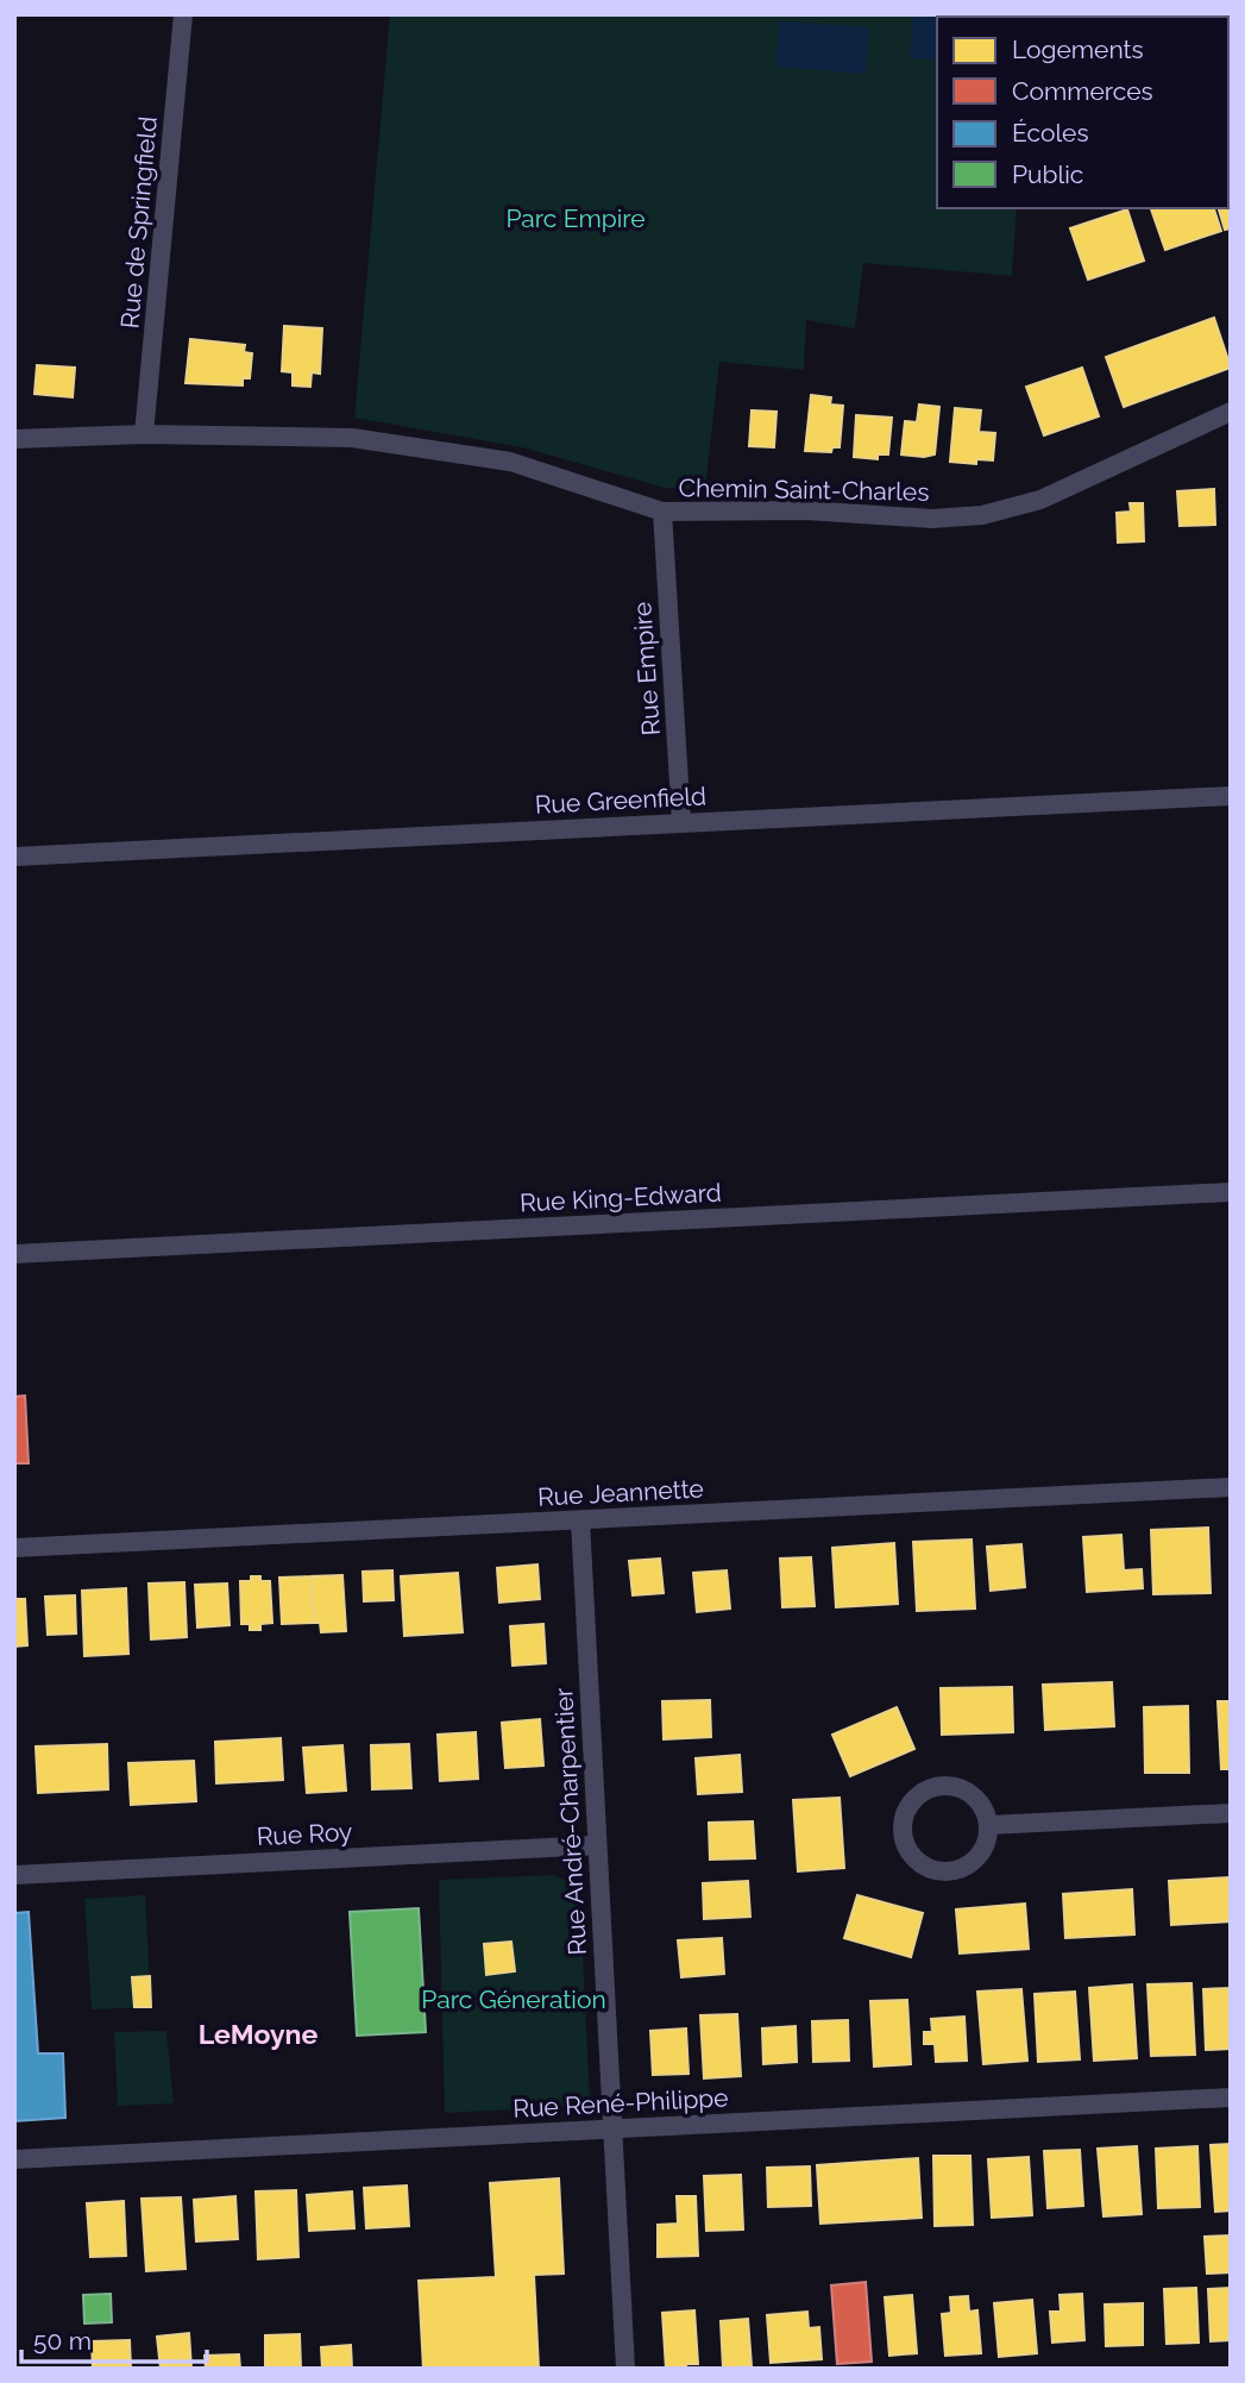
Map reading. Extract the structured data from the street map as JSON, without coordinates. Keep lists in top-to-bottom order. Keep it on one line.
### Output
{"streets":{"street":["Rue de Springfield","Chemin Saint-Charles","Rue Empire","Rue Greenfield","Rue King-Edward","Rue Jeannette","Rue André-Charpentier","Rue Roy","Rue René-Philippe"]},"crossings":[["Rue de Springfield","Chemin Saint-Charles"],["Chemin Saint-Charles","Rue Empire"],["Rue Empire","Rue Greenfield"],["Rue Jeannette","Rue André-Charpentier"],["Rue André-Charpentier","Rue Roy"],["Rue André-Charpentier","Rue René-Philippe"]],"districts":["LeMoyne"],"parks":["Parc Empire","Parc Géneration"],"legend":["Logements","Commerces","Écoles","Public"],"scale_bar":"50 m"}
